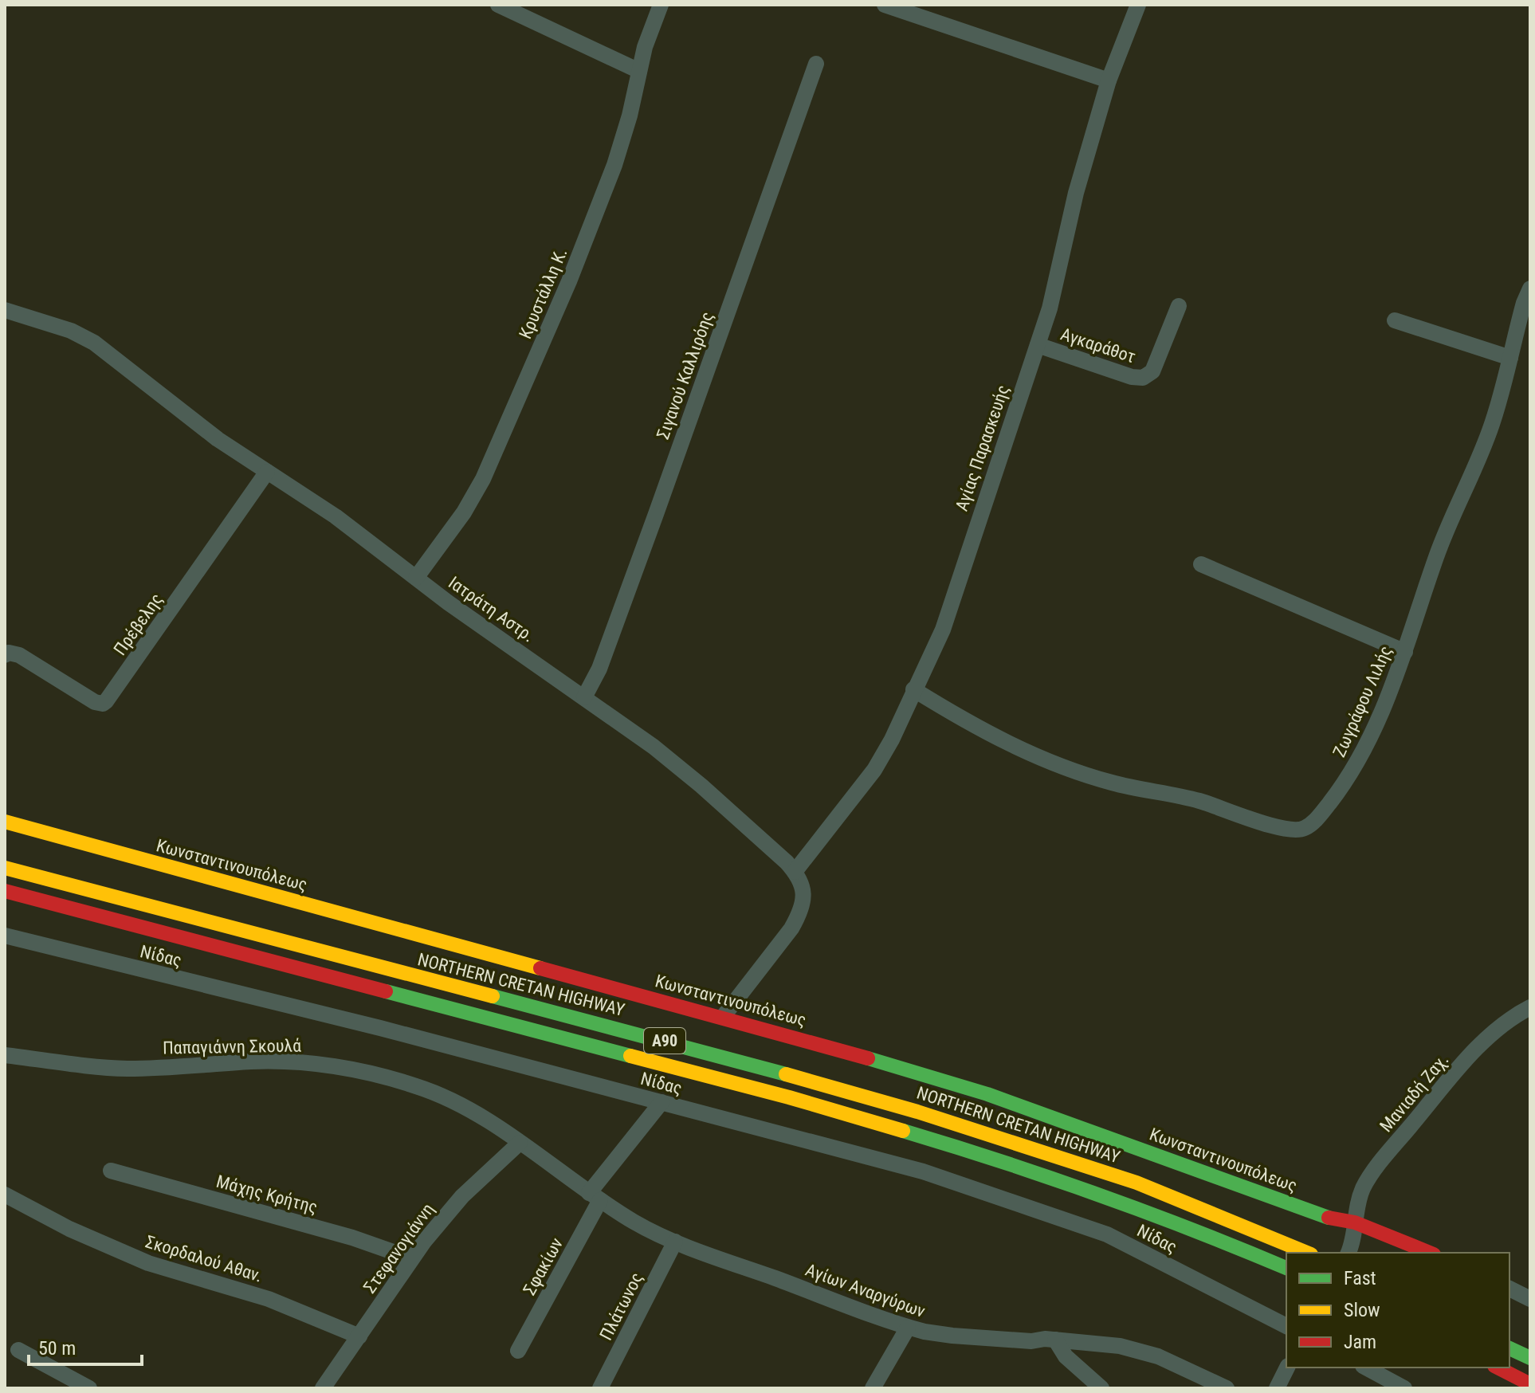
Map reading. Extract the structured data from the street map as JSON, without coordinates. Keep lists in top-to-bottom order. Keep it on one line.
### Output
{"streets":{"main road":["Κωνσταντινουπόλεως","NORTHERN CRETAN HIGHWAY","Α90"],"street":["Κρυστάλλη Κ.","Αγκαράθοτ","Σιγανού Καλλιρόης","Αγίας Παρασκευής","Ιατράτη Αστρ.","Πρέβελης","Ζωγράφου Λιλής","Νίδας","Παπαγιάννη Σκουλά","Μανιαδή Ζαχ.","Μάχης Κρήτης","Στεφανογιάννη","Σκορδαλού Αθαν.","Σφακίων","Αγίων Αναργύρων","Πλάτωνος"]},"crossings":[["Κρυστάλλη Κ.","Ιατράτη Αστρ."],["Αγκαράθοτ","Αγίας Παρασκευής"],["Σιγανού Καλλιρόης","Ιατράτη Αστρ."],["Αγίας Παρασκευής","Ιατράτη Αστρ."],["Αγίας Παρασκευής","Ζωγράφου Λιλής"],["Ιατράτη Αστρ.","Πρέβελης"],["Κωνσταντινουπόλεως","Μανιαδή Ζαχ."],["Νίδας","Σφακίων"],["Παπαγιάννη Σκουλά","Στεφανογιάννη"],["Παπαγιάννη Σκουλά","Αγίων Αναργύρων"],["Μάχης Κρήτης","Στεφανογιάννη"],["Στεφανογιάννη","Σκορδαλού Αθαν."],["Στεφανογιάννη","Αγίων Αναργύρων"],["Σφακίων","Αγίων Αναργύρων"],["Αγίων Αναργύρων","Πλάτωνος"]],"legend":["Fast","Slow","Jam"],"scale_bar":"50 m"}
